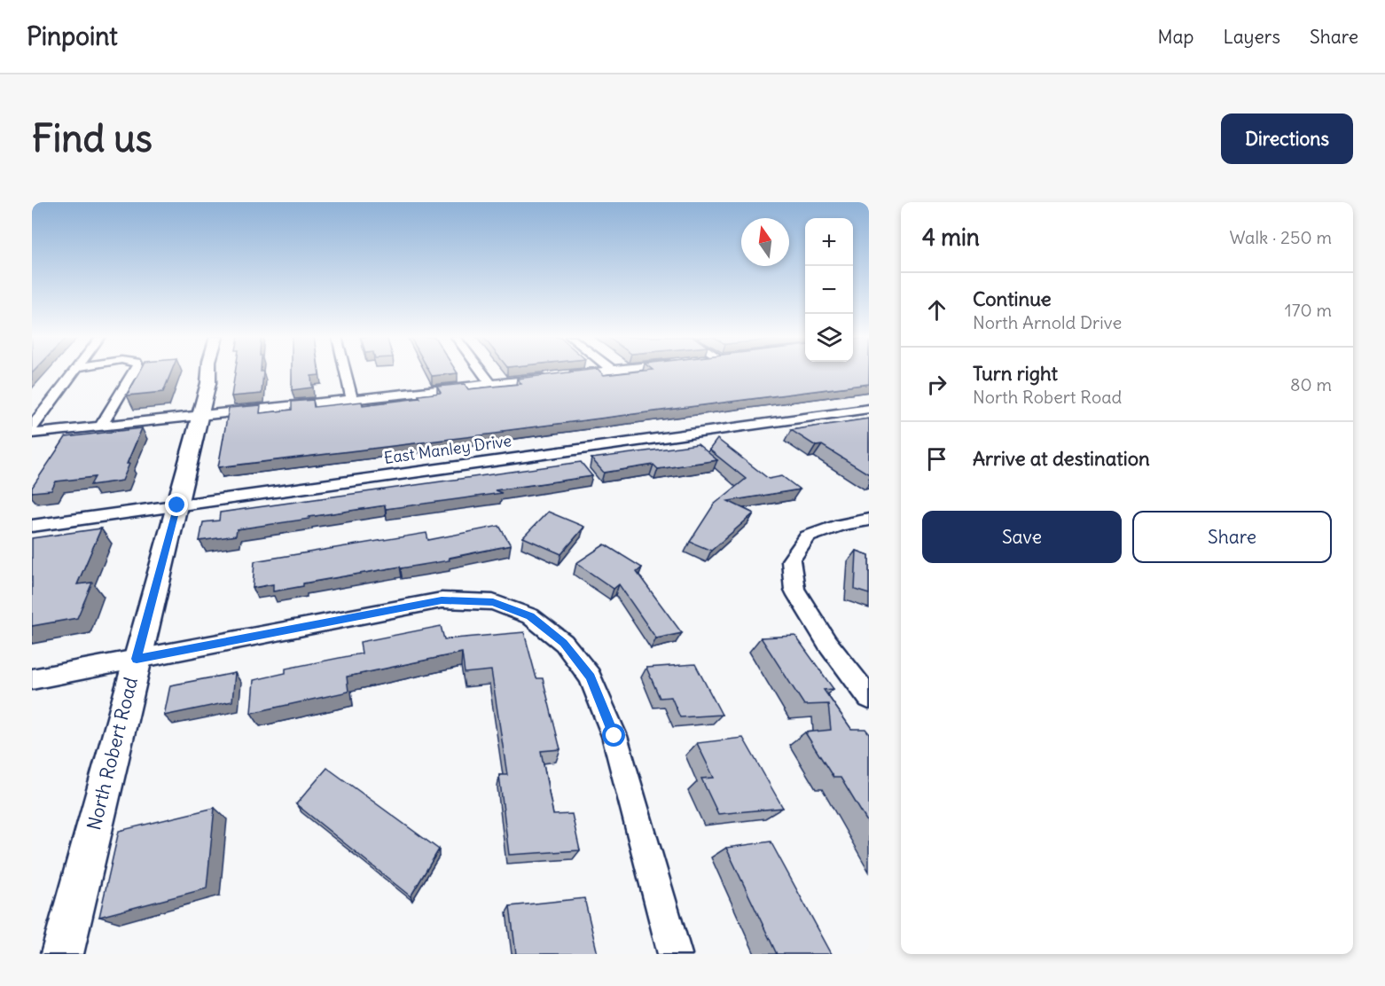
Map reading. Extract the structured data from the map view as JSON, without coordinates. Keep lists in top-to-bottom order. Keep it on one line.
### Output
{"streets":{"main road":["North Robert Road"],"street":["East Manley Drive"]},"crossings":[["East Manley Drive","North Robert Road"]],"north":"top","page":{"header":"Pinpoint","nav":["Map","Layers","Share"],"buttons":["Directions",["Save","Share"]],"title":"Find us","heading":["4 min","Walk · 250 m"],"map_buttons":["+","−"],"list":[["Continue","North Arnold Drive","170 m"],["Turn right","North Robert Road","80 m"],"Arrive at destination"]}}
